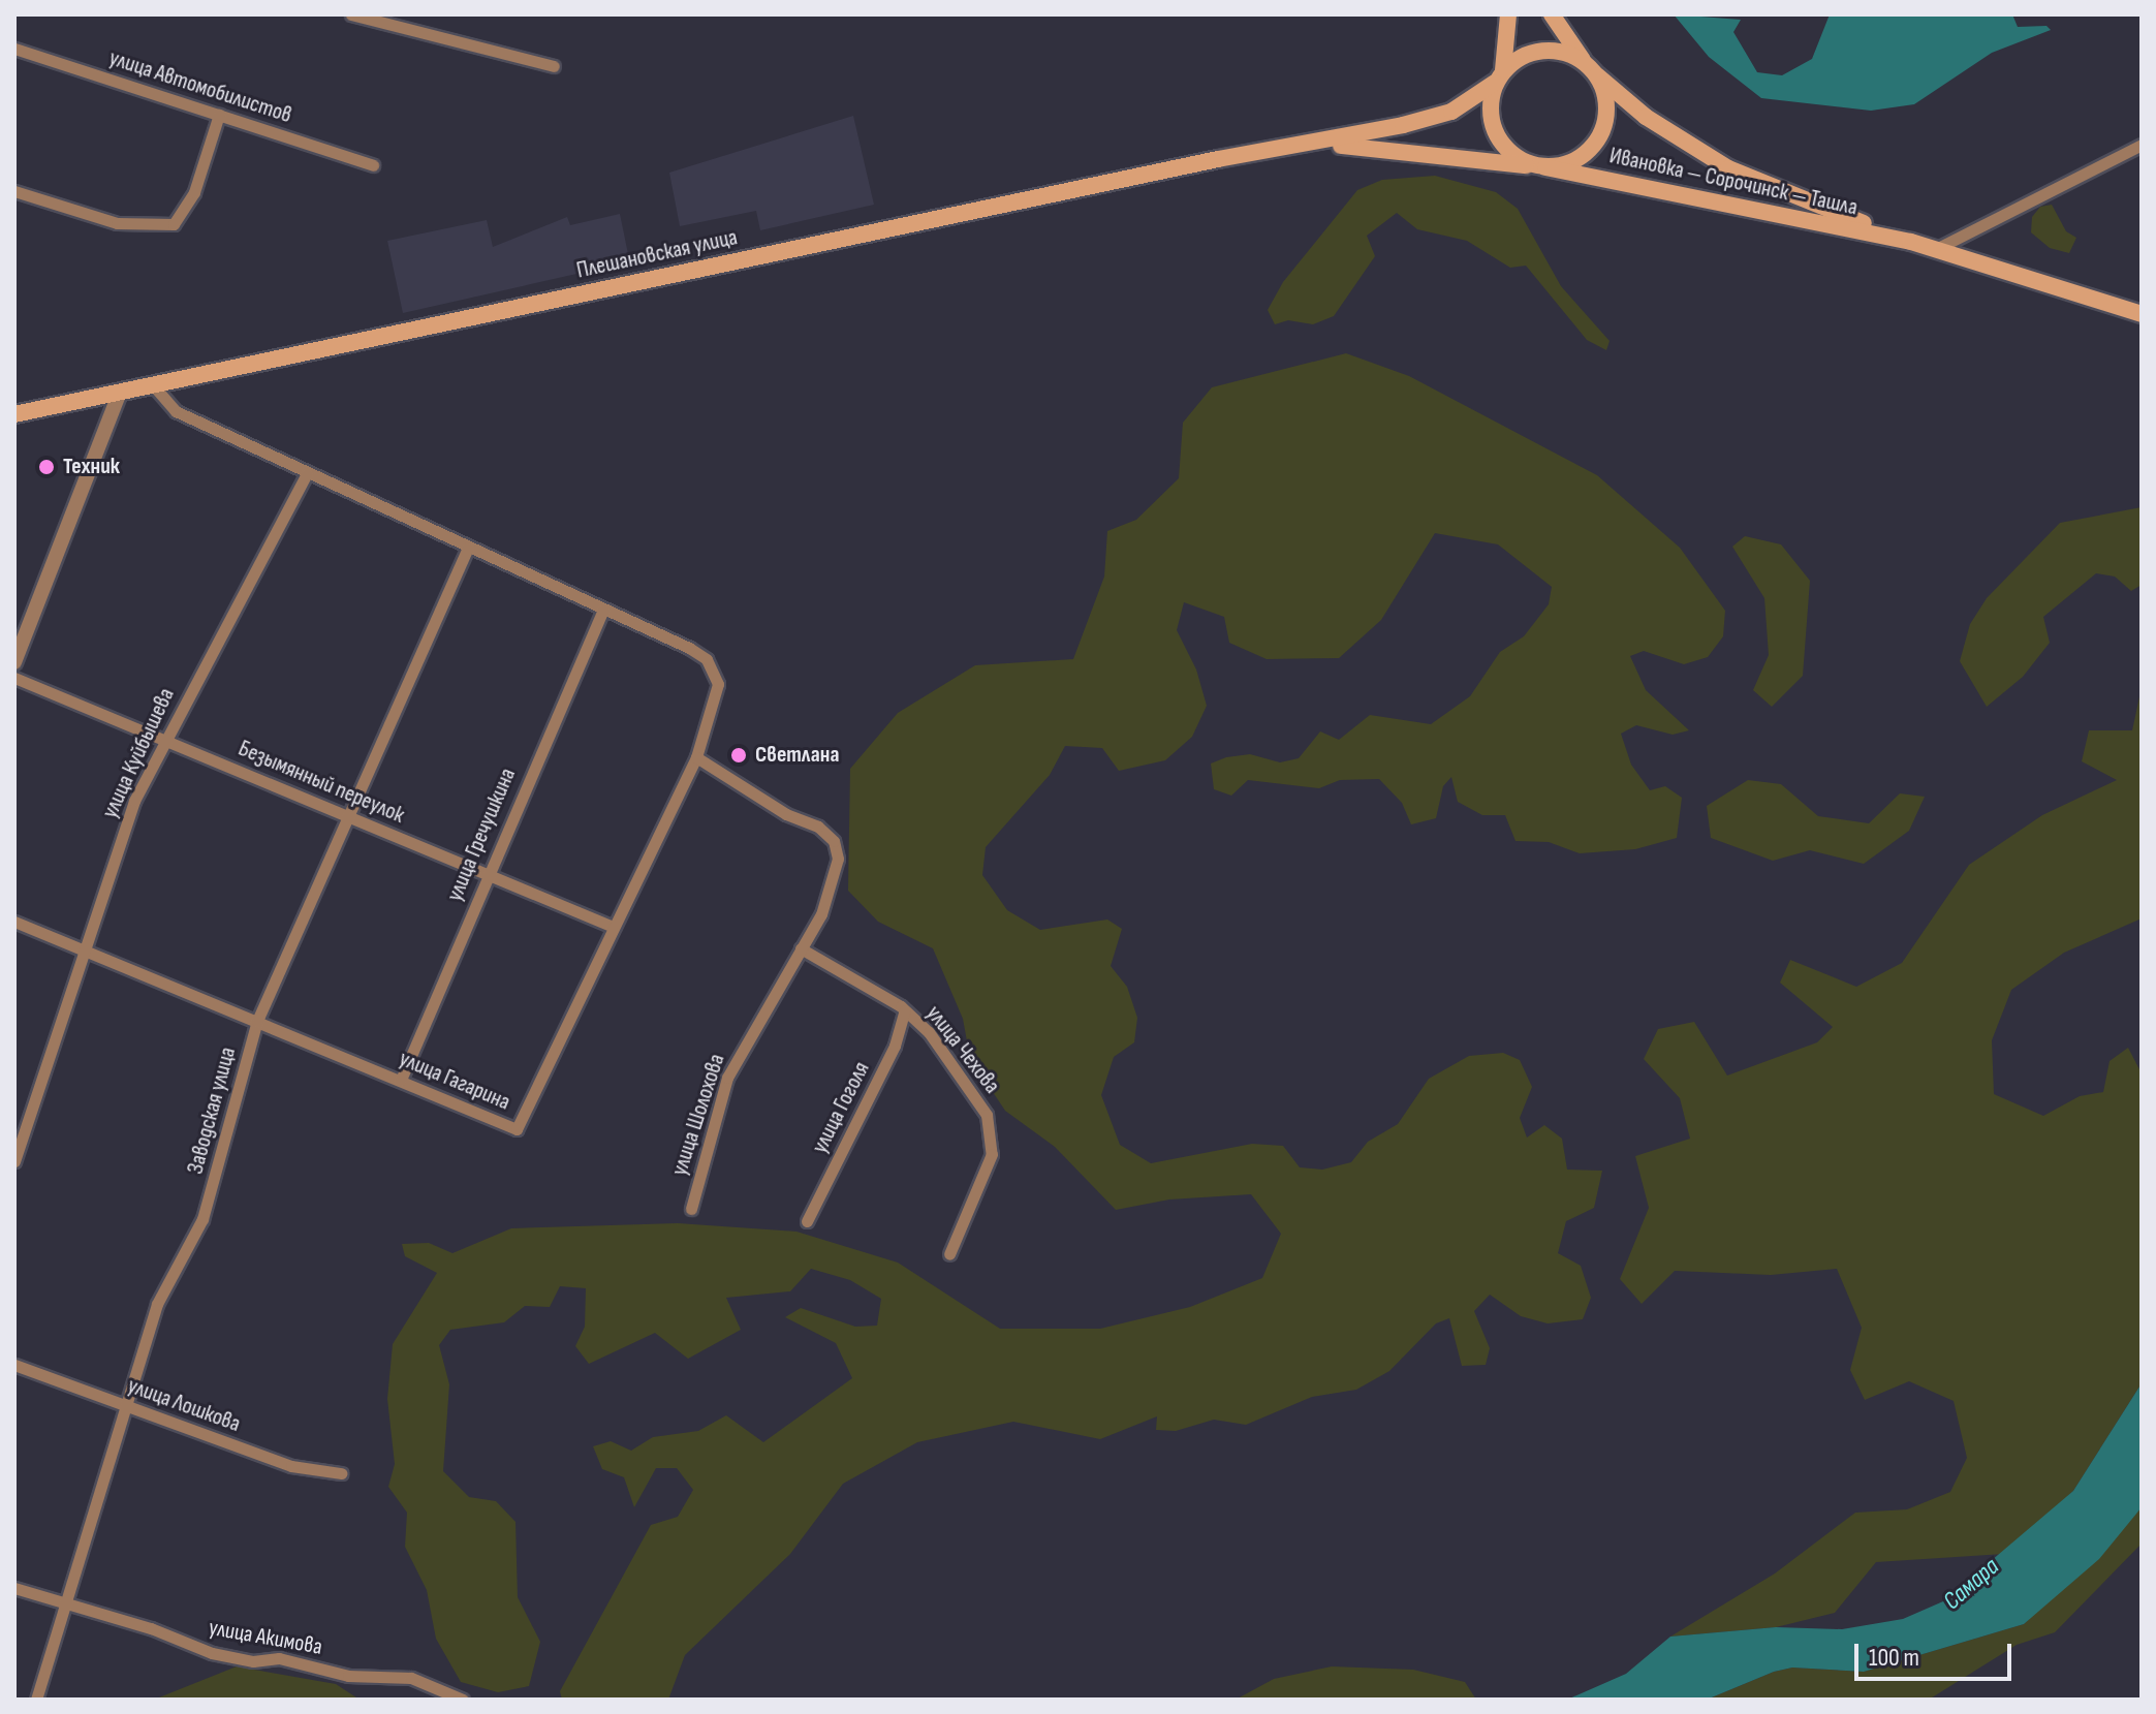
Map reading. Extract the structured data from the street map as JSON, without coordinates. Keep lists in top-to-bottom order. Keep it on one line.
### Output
{"streets":{"main road":["Ивановка — Сорочинск — Ташла","Плешановская улица"],"street":["улица Автомобилистов","улица Куйбышева","Безымянный переулок","улица Гречушкина","улица Чехова","улица Гагарина","улица Гоголя","Заводская улица","улица Шолохова","улица Лошкова","улица Акимова"]},"crossings":[["улица Куйбышева","Безымянный переулок"],["улица Куйбышева","улица Гагарина"],["Безымянный переулок","улица Гречушкина"],["Безымянный переулок","улица Гагарина"],["Безымянный переулок","Заводская улица"],["улица Гречушкина","улица Гагарина"],["улица Чехова","улица Гоголя"],["улица Гагарина","Заводская улица"],["улица Гагарина","улица Шолохова"],["Заводская улица","улица Лошкова"],["Заводская улица","улица Акимова"]],"water":["Самара"],"places":["Техник","Светлана"],"scale_bar":"100 m"}
